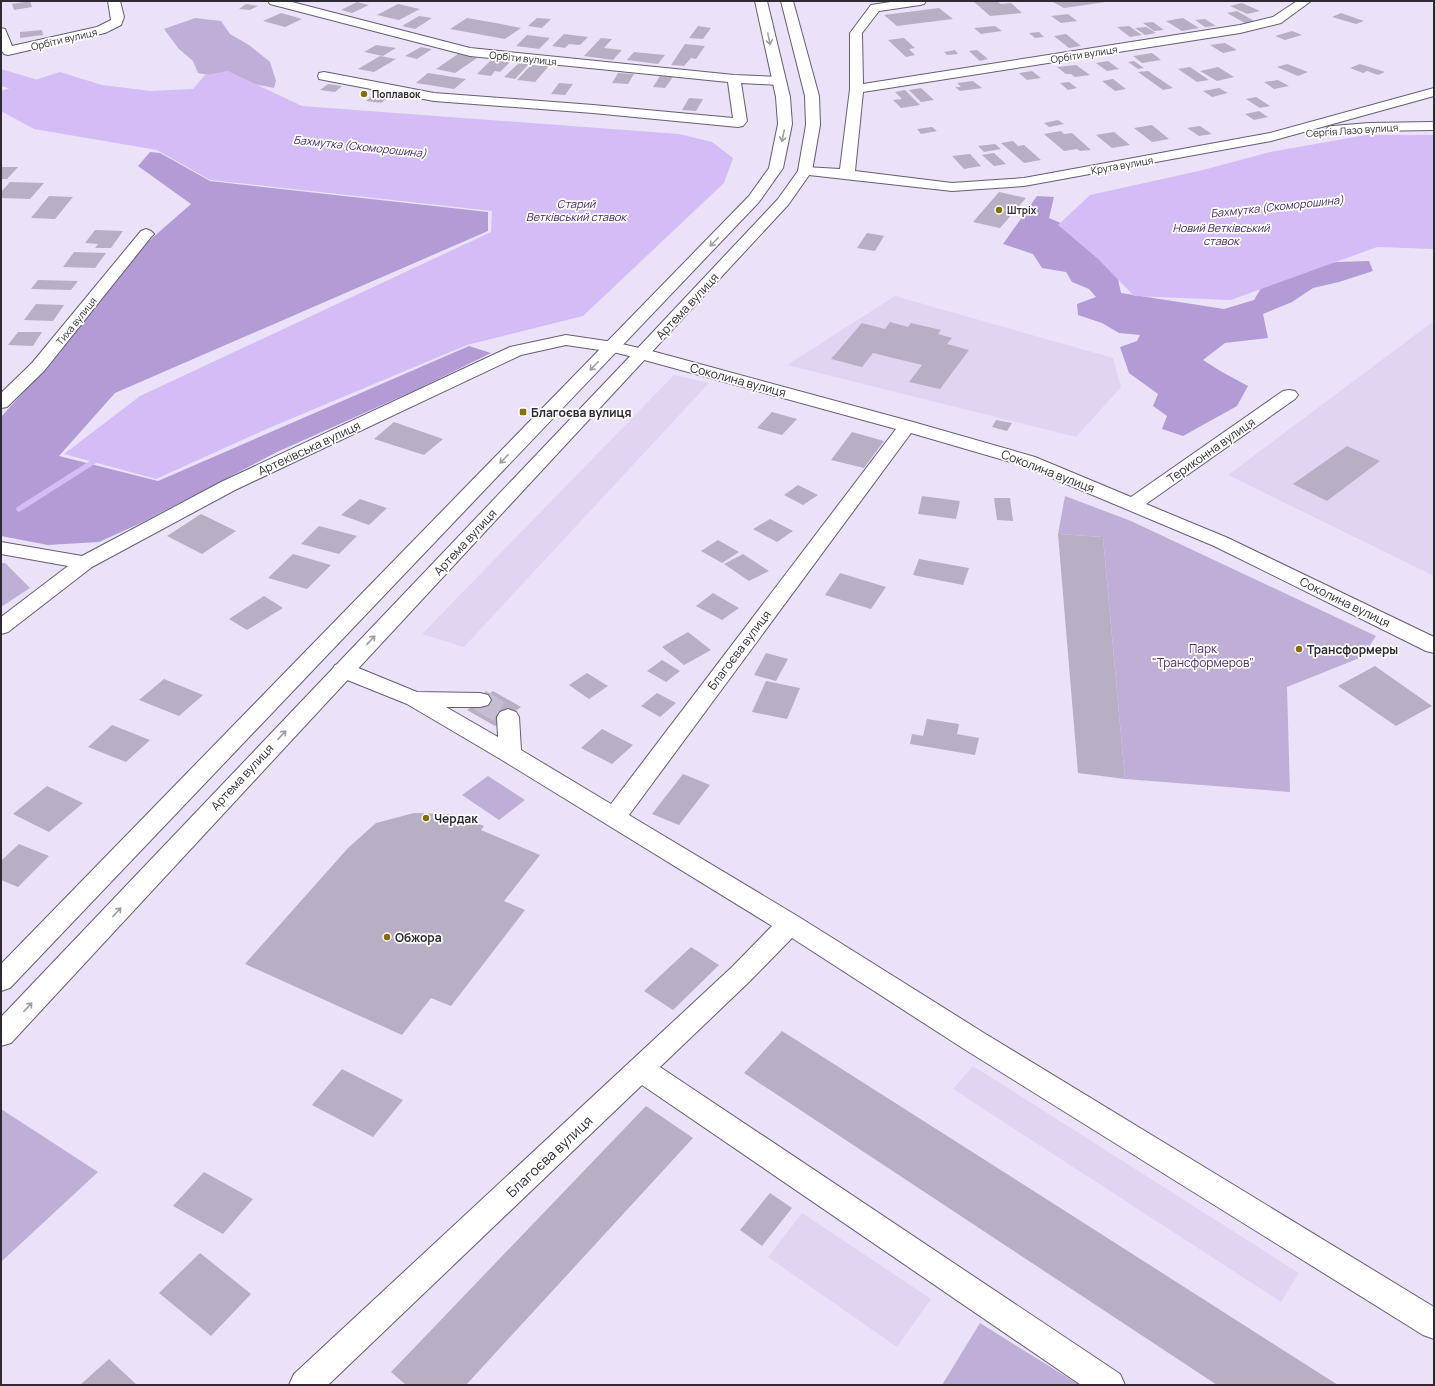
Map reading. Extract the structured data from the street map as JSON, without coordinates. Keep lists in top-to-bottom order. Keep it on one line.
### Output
{"streets":{"street":["Орбіти вулиця","Сергія Лазо вулиця","Крута вулиця","Артема вулиця","Тиха вулиця","Соколина вулиця","Артеківська вулиця","Териконна вулиця","Благоєва вулиця"]},"crossings":[["Орбіти вулиця","Артема вулиця"],["Сергія Лазо вулиця","Крута вулиця"],["Крута вулиця","Артема вулиця"],["Артема вулиця","Соколина вулиця"],["Артема вулиця","Артеківська вулиця"],["Соколина вулиця","Артеківська вулиця"],["Соколина вулиця","Териконна вулиця"],["Соколина вулиця","Благоєва вулиця"]],"water":["Бахмутка (Скоморошина)","Старий Ветківський ставок","Новий Ветківський ставок"],"parks":["Парк \"Трансформеров\""],"places":{"other":["Поплавок","Штріх","Трансформеры","Чердак","Обжора"],"transit":["Благоєва вулиця"]}}
